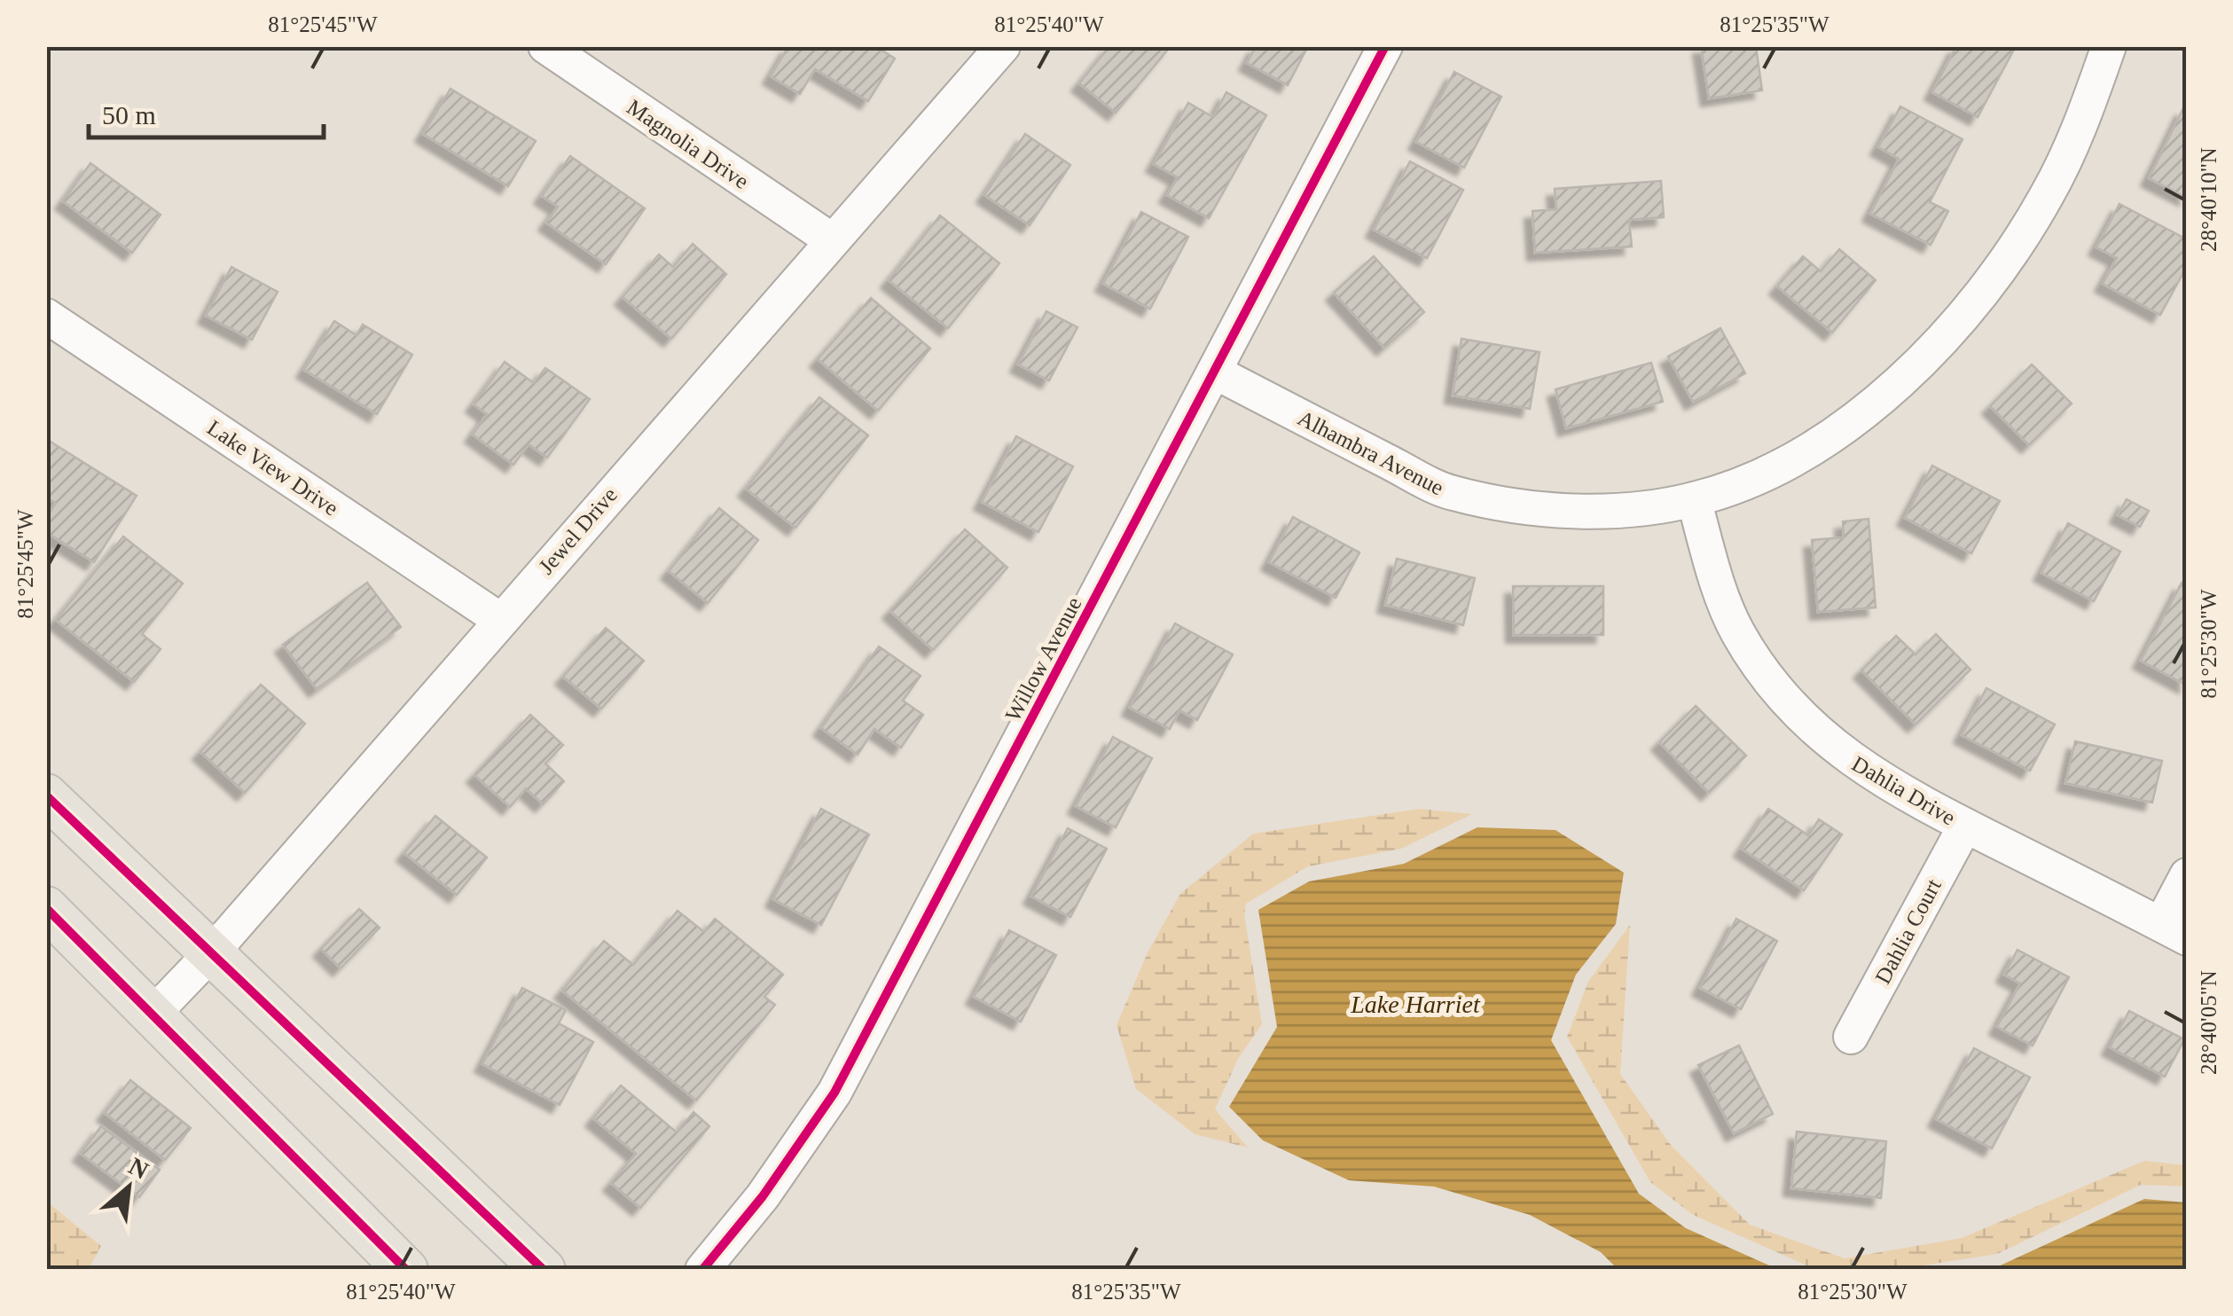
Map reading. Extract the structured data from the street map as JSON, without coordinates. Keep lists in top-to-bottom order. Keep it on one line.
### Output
{"streets":{"street":["Magnolia Drive","Alhambra Avenue","Lake View Drive","Jewel Drive","Willow Avenue","Dahlia Drive","Dahlia Court"]},"crossings":[["Magnolia Drive","Jewel Drive"],["Alhambra Avenue","Willow Avenue"],["Alhambra Avenue","Dahlia Drive"],["Lake View Drive","Jewel Drive"],["Dahlia Drive","Dahlia Court"]],"water":["Lake Harriet"],"scale_bar":"50 m","north":"top right","coordinates":["81°25'45\"W","81°25'40\"W","81°25'35\"W","28°40'10\"N","81°25'30\"W","28°40'05\"N"]}
